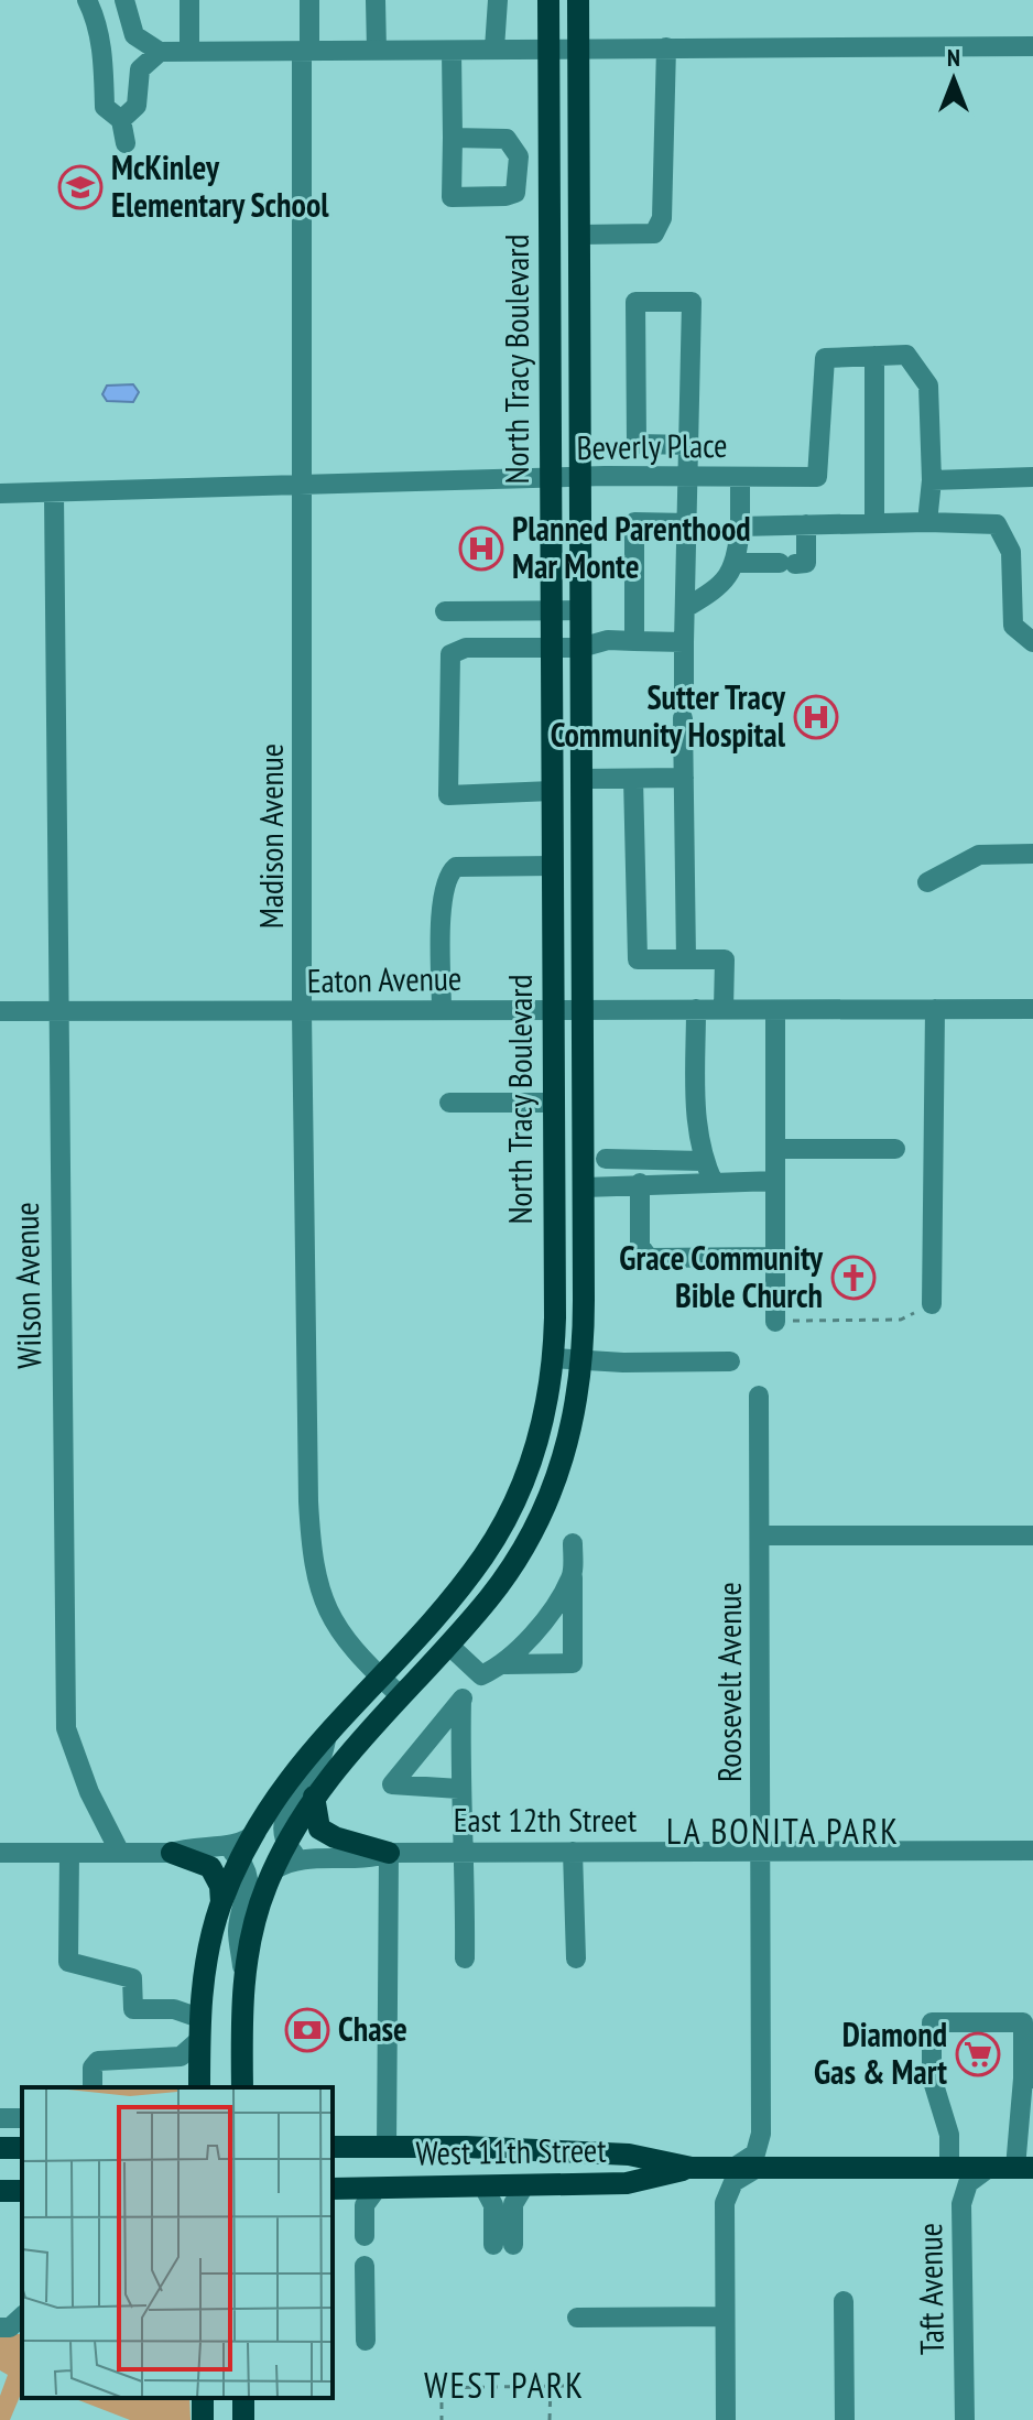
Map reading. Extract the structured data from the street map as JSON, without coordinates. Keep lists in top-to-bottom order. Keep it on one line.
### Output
{"streets":{"main road":["North Tracy Boulevard","West 11th Street"],"street":["Beverly Place","Madison Avenue","Eaton Avenue","Wilson Avenue","Roosevelt Avenue","East 12th Street","Taft Avenue"]},"crossings":[["North Tracy Boulevard","Beverly Place"],["North Tracy Boulevard","Madison Avenue"],["North Tracy Boulevard","Eaton Avenue"],["North Tracy Boulevard","East 12th Street"],["Beverly Place","Madison Avenue"],["Beverly Place","Wilson Avenue"],["Madison Avenue","Eaton Avenue"],["Eaton Avenue","Wilson Avenue"],["Roosevelt Avenue","East 12th Street"],["Roosevelt Avenue","West 11th Street"],["West 11th Street","Taft Avenue"]],"districts":["LA BONITA PARK","WEST PARK"],"places":{"school or university":["McKinley Elementary School"],"hospital":["Planned Parenthood Mar Monte","Sutter Tracy Community Hospital"],"church":["Grace Community Bible Church"],"bank":["Chase"],"supermarket":["Diamond Gas & Mart"]},"north":"top"}
